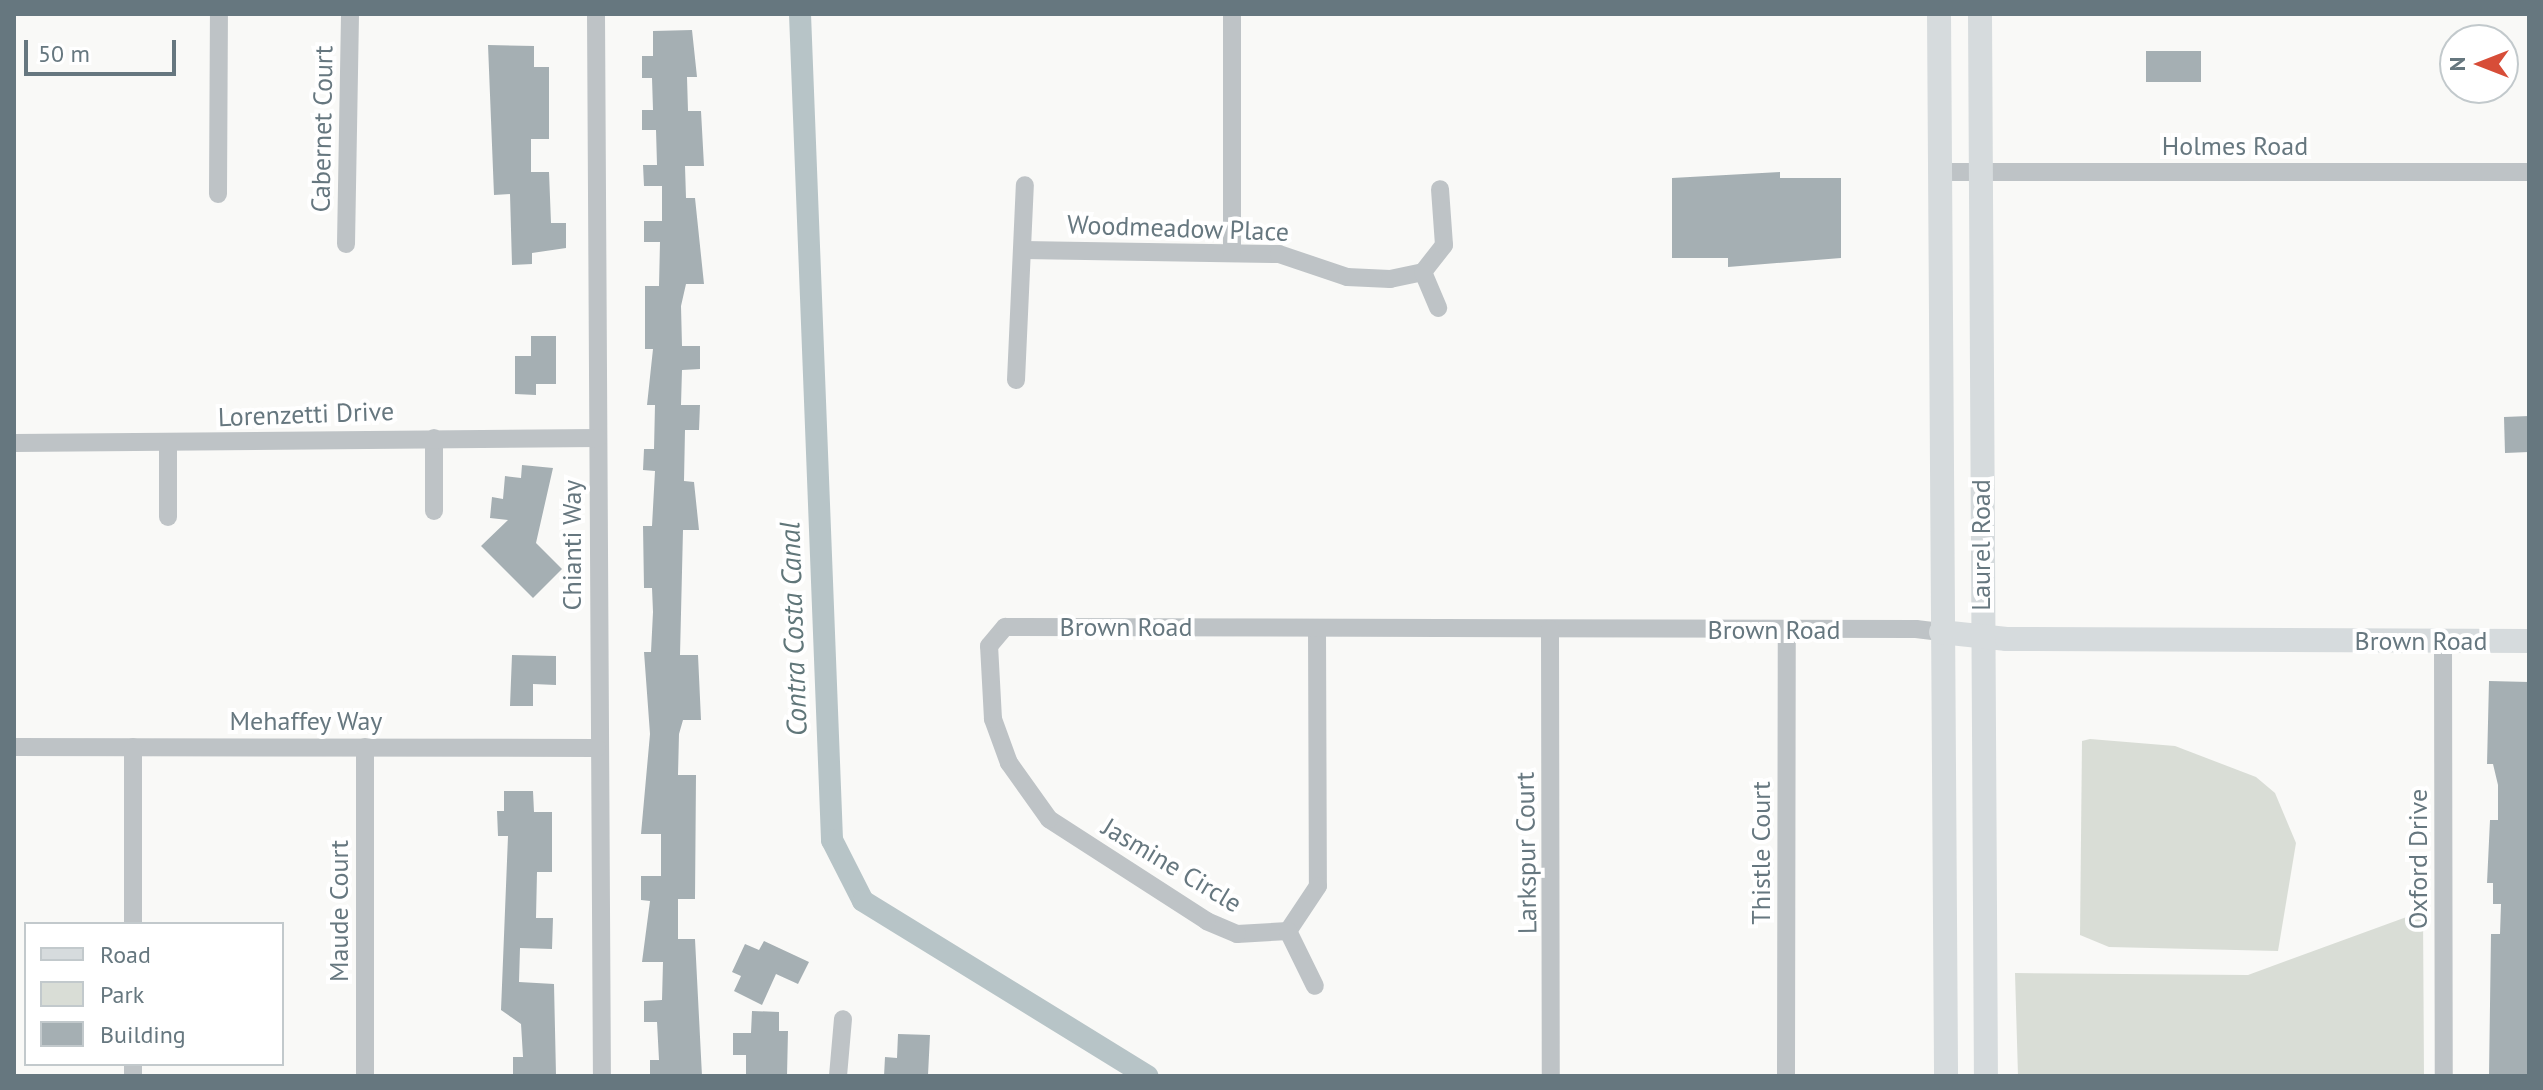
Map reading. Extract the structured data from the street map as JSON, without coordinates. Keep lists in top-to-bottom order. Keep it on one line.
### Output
{"streets":{"main road":["Laurel Road","Brown Road"],"street":["Cabernet Court","Holmes Road","Woodmeadow Place","Lorenzetti Drive","Chianti Way","Mehaffey Way","Larkspur Court","Thistle Court","Oxford Drive","Jasmine Circle","Maude Court"]},"crossings":[["Holmes Road","Laurel Road"],["Lorenzetti Drive","Chianti Way"],["Chianti Way","Mehaffey Way"],["Laurel Road","Brown Road"],["Brown Road","Larkspur Court"],["Brown Road","Thistle Court"],["Brown Road","Oxford Drive"],["Brown Road","Jasmine Circle"],["Mehaffey Way","Maude Court"]],"water":["Contra Costa Canal"],"legend":["Road","Park","Building"],"scale_bar":"50 m","north":"left"}
